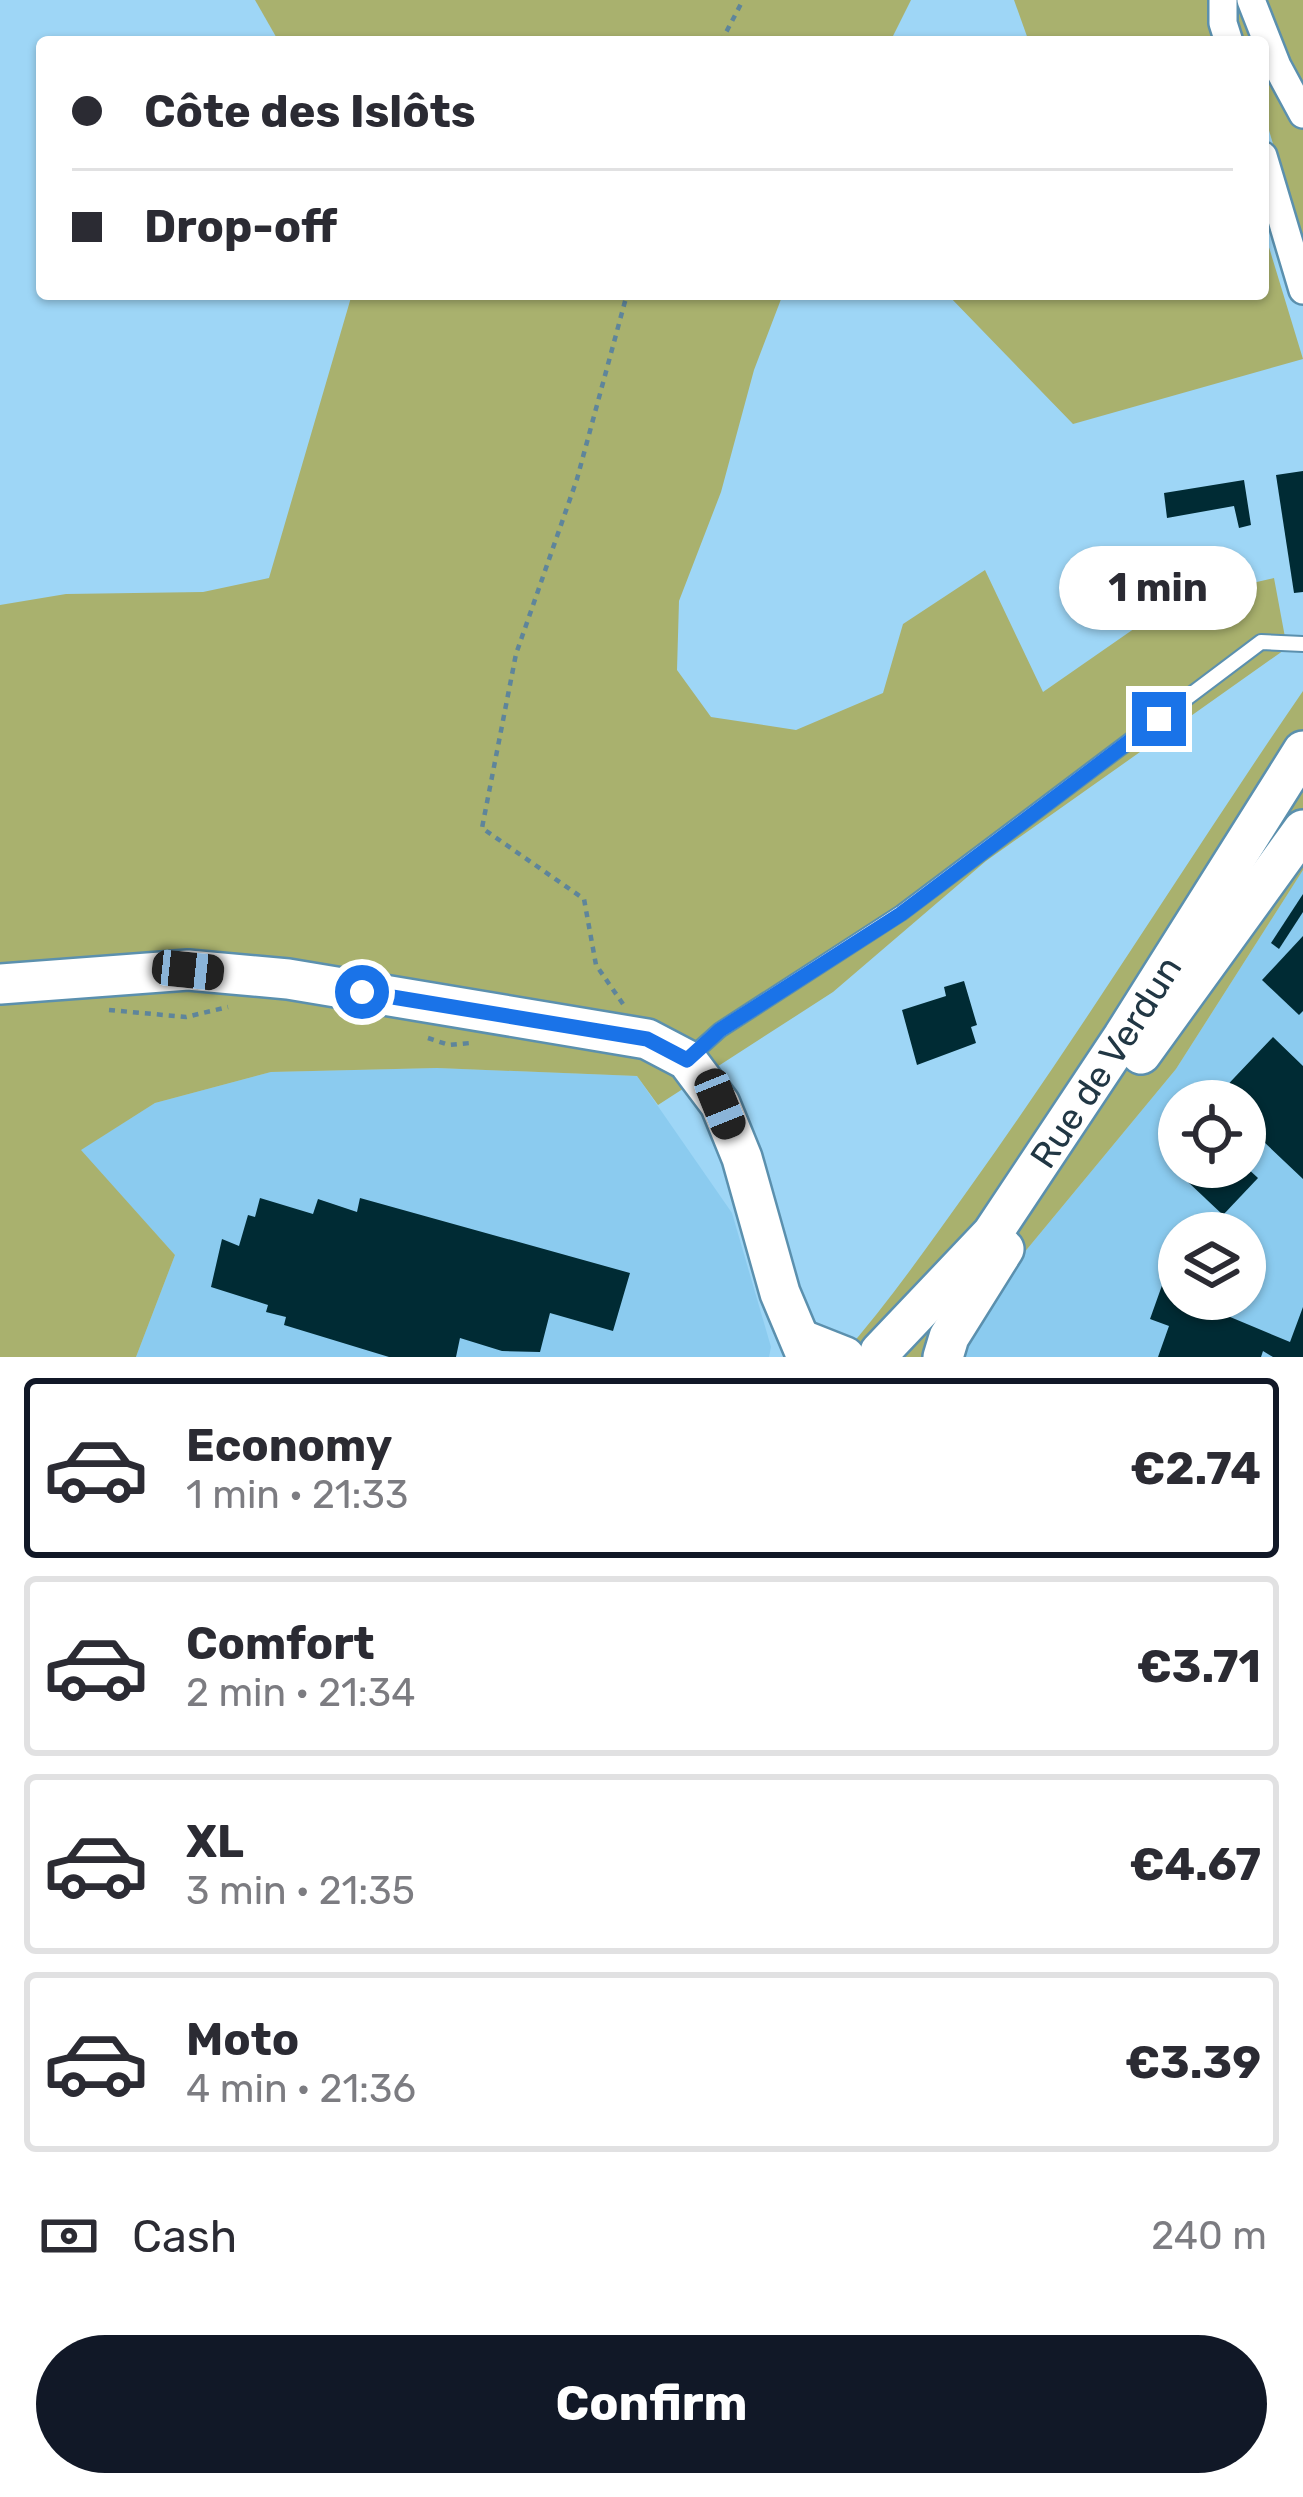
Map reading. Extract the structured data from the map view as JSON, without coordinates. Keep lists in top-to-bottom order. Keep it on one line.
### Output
{"streets":{"main road":["Rue de Verdun"]},"page":{"banner":["Côte des Islôts","Drop-off"],"bubble":"1 min","list":[{"name":"Economy","note":"1 min · 21:33","value":"€2.74"},{"name":"Comfort","note":"2 min · 21:34","value":"€3.71"},{"name":"XL","note":"3 min · 21:35","value":"€4.67"},{"name":"Moto","note":"4 min · 21:36","value":"€3.39"}],"pay":["Cash","240 m"],"buttons":"Confirm"}}
